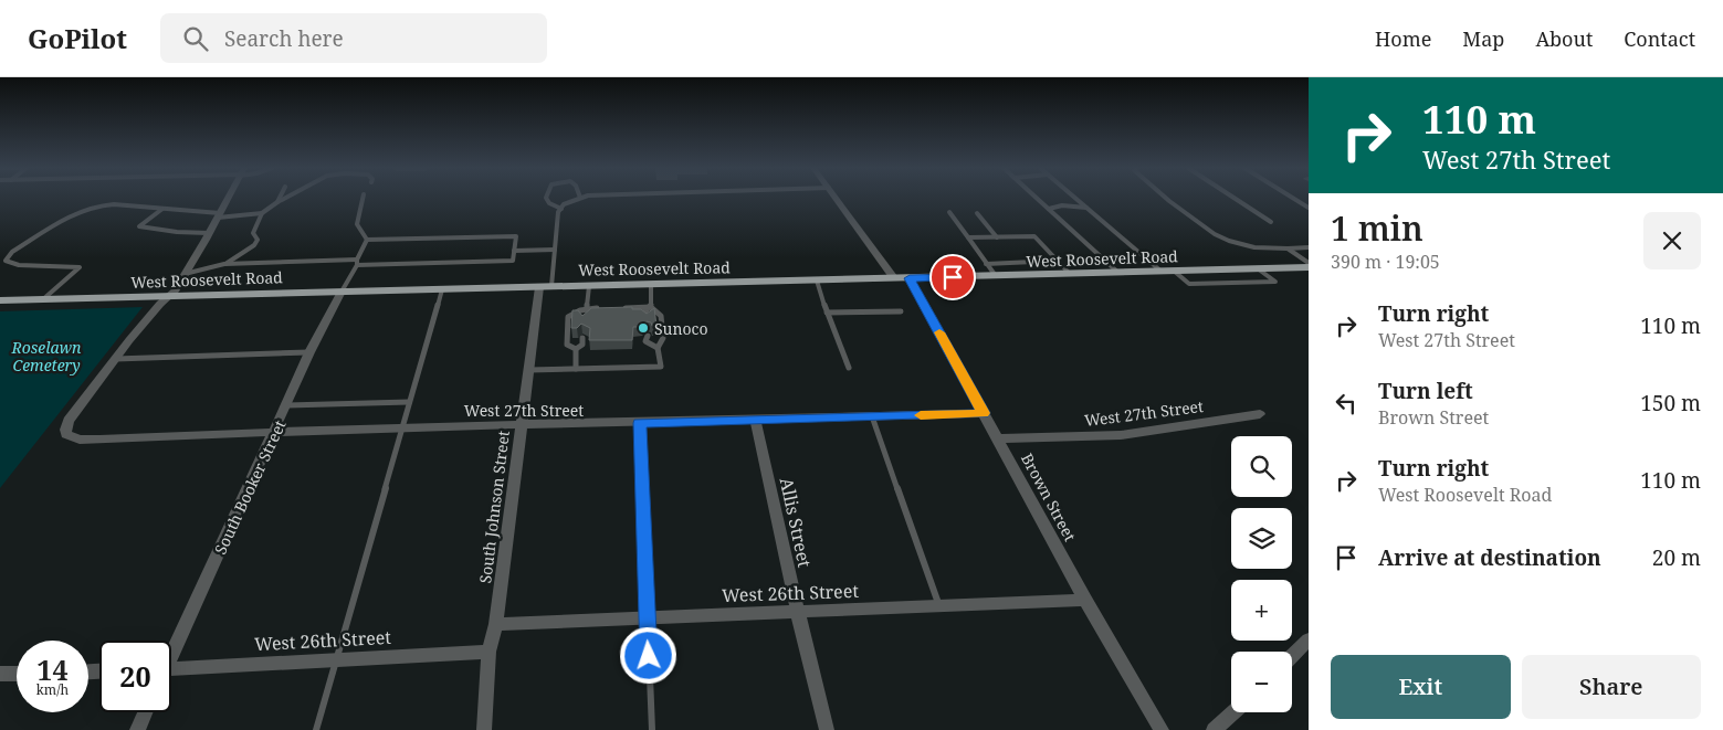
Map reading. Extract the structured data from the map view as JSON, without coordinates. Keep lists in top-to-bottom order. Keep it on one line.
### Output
{"streets":{"main road":["West Roosevelt Road"],"street":["West 27th Street","South Booker Street","Brown Street","South Johnson Street","Allis Street","West 26th Street"]},"crossings":[["West Roosevelt Road","South Booker Street"],["West Roosevelt Road","Brown Street"],["West Roosevelt Road","South Johnson Street"],["West 27th Street","South Booker Street"],["West 27th Street","Brown Street"],["West 27th Street","South Johnson Street"],["West 27th Street","Allis Street"],["Brown Street","West 26th Street"],["South Johnson Street","West 26th Street"],["Allis Street","West 26th Street"]],"parks":["Roselawn Cemetery"],"places":["Sunoco"],"page":{"header":"GoPilot","search":"Search here","nav":["Home","Map","About","Contact"],"turn":["110 m","West 27th Street"],"heading":["1 min","390 m · 19:05"],"list":[{"name":"Turn right","note":"West 27th Street","value":"110 m"},{"name":"Turn left","note":"Brown Street","value":"150 m"},{"name":"Turn right","note":"West Roosevelt Road","value":"110 m"},{"name":"Arrive at destination","value":"20 m"}],"map_buttons":["+","−"],"speed":"14 km/h","limit":"20","buttons":["Exit","Share"]}}
